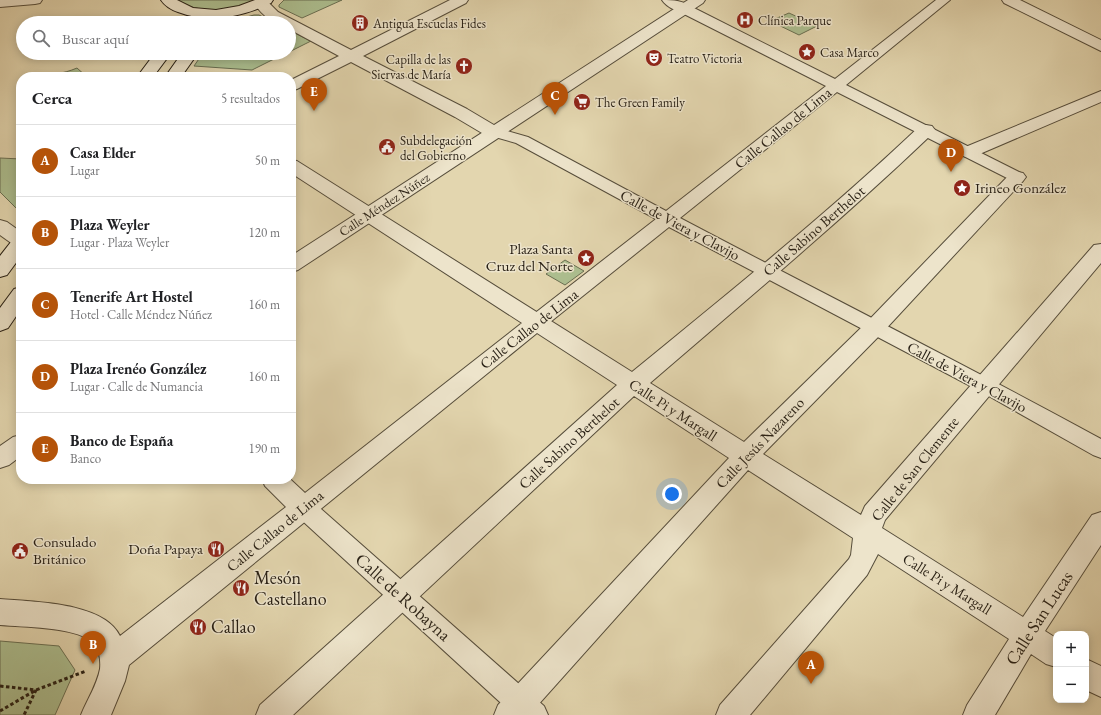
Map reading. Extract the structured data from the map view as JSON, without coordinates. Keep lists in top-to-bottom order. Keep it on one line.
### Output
{"streets":{"street":["Calle Callao de Lima","Calle Méndez Núñez","Calle de Viera y Clavijo","Calle Sabino Berthelot","Calle Pi y Margall","Calle Jesús Nazareno","Calle de San Clemente","Calle de Robayna","Calle San Lucas"]},"crossings":[["Calle Callao de Lima","Calle de Viera y Clavijo"],["Calle Callao de Lima","Calle Pi y Margall"],["Calle Callao de Lima","Calle de Robayna"],["Calle Méndez Núñez","Calle de Viera y Clavijo"],["Calle Méndez Núñez","Calle Pi y Margall"],["Calle de Viera y Clavijo","Calle Sabino Berthelot"],["Calle de Viera y Clavijo","Calle Jesús Nazareno"],["Calle de Viera y Clavijo","Calle de San Clemente"],["Calle Sabino Berthelot","Calle Pi y Margall"],["Calle Sabino Berthelot","Calle de Robayna"],["Calle Pi y Margall","Calle Jesús Nazareno"],["Calle Pi y Margall","Calle de San Clemente"],["Calle Pi y Margall","Calle San Lucas"],["Calle Jesús Nazareno","Calle de Robayna"]],"places":{"hospital":["Clínica Parque"],"building":["Antigua Escuelas Fides"],"place":["Casa Marco","Irineo González","Plaza Santa Cruz del Norte"],"theatre":["Teatro Victoria"],"church":["Capilla de las Siervas de María"],"supermarket":["The Green Family"],"public building":["Subdelegación del Gobierno","Consulado Británico"],"restaurant":["Doña Papaya","Mesón Castellano","Callao"]},"page":{"search":"Buscar aquí","heading":["Cerca","5 resultados"],"pins":["E","C","D","B","A"],"list":[{"mark":"A","name":"Casa Elder","note":"Lugar","value":"50 m"},{"mark":"B","name":"Plaza Weyler","note":"Lugar · Plaza Weyler","value":"120 m"},{"mark":"C","name":"Tenerife Art Hostel","note":"Hotel · Calle Méndez Núñez","value":"160 m"},{"mark":"D","name":"Plaza Irenéo González","note":"Lugar · Calle de Numancia","value":"160 m"},{"mark":"E","name":"Banco de España","note":"Banco","value":"190 m"}],"map_buttons":["+","−"]}}
